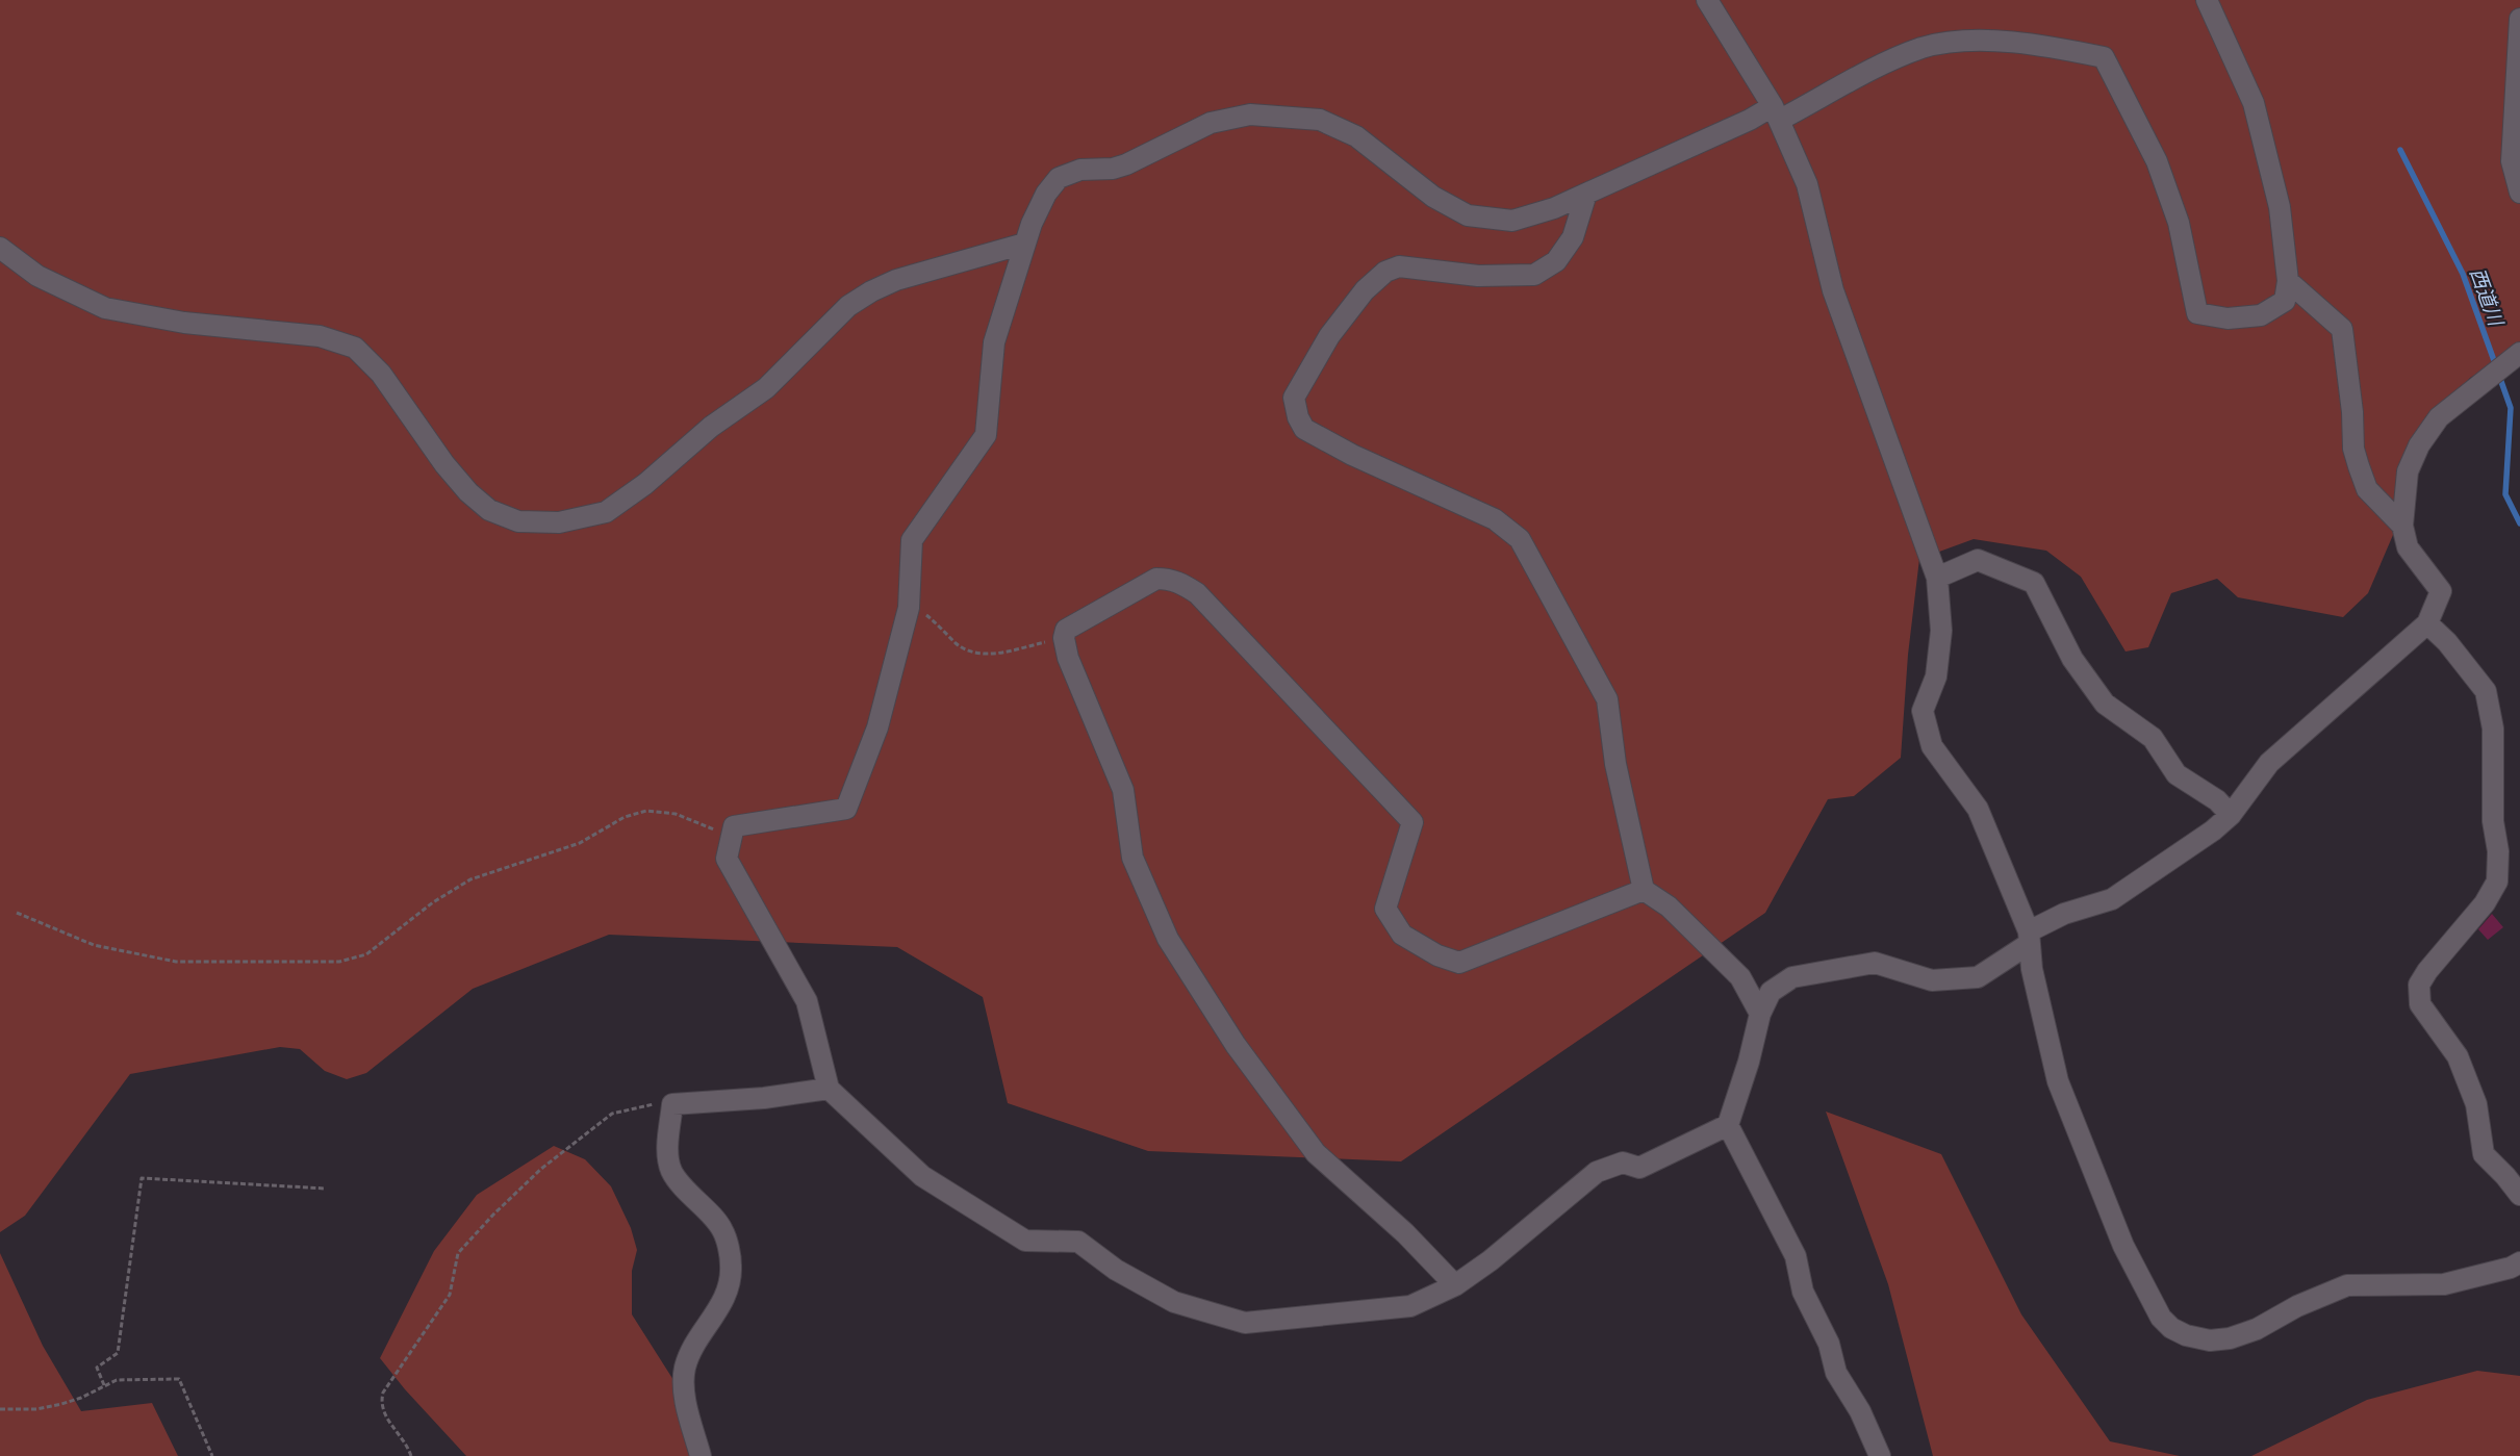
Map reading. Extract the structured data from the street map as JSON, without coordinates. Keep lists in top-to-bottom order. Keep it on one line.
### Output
{"water":["西道川"]}
